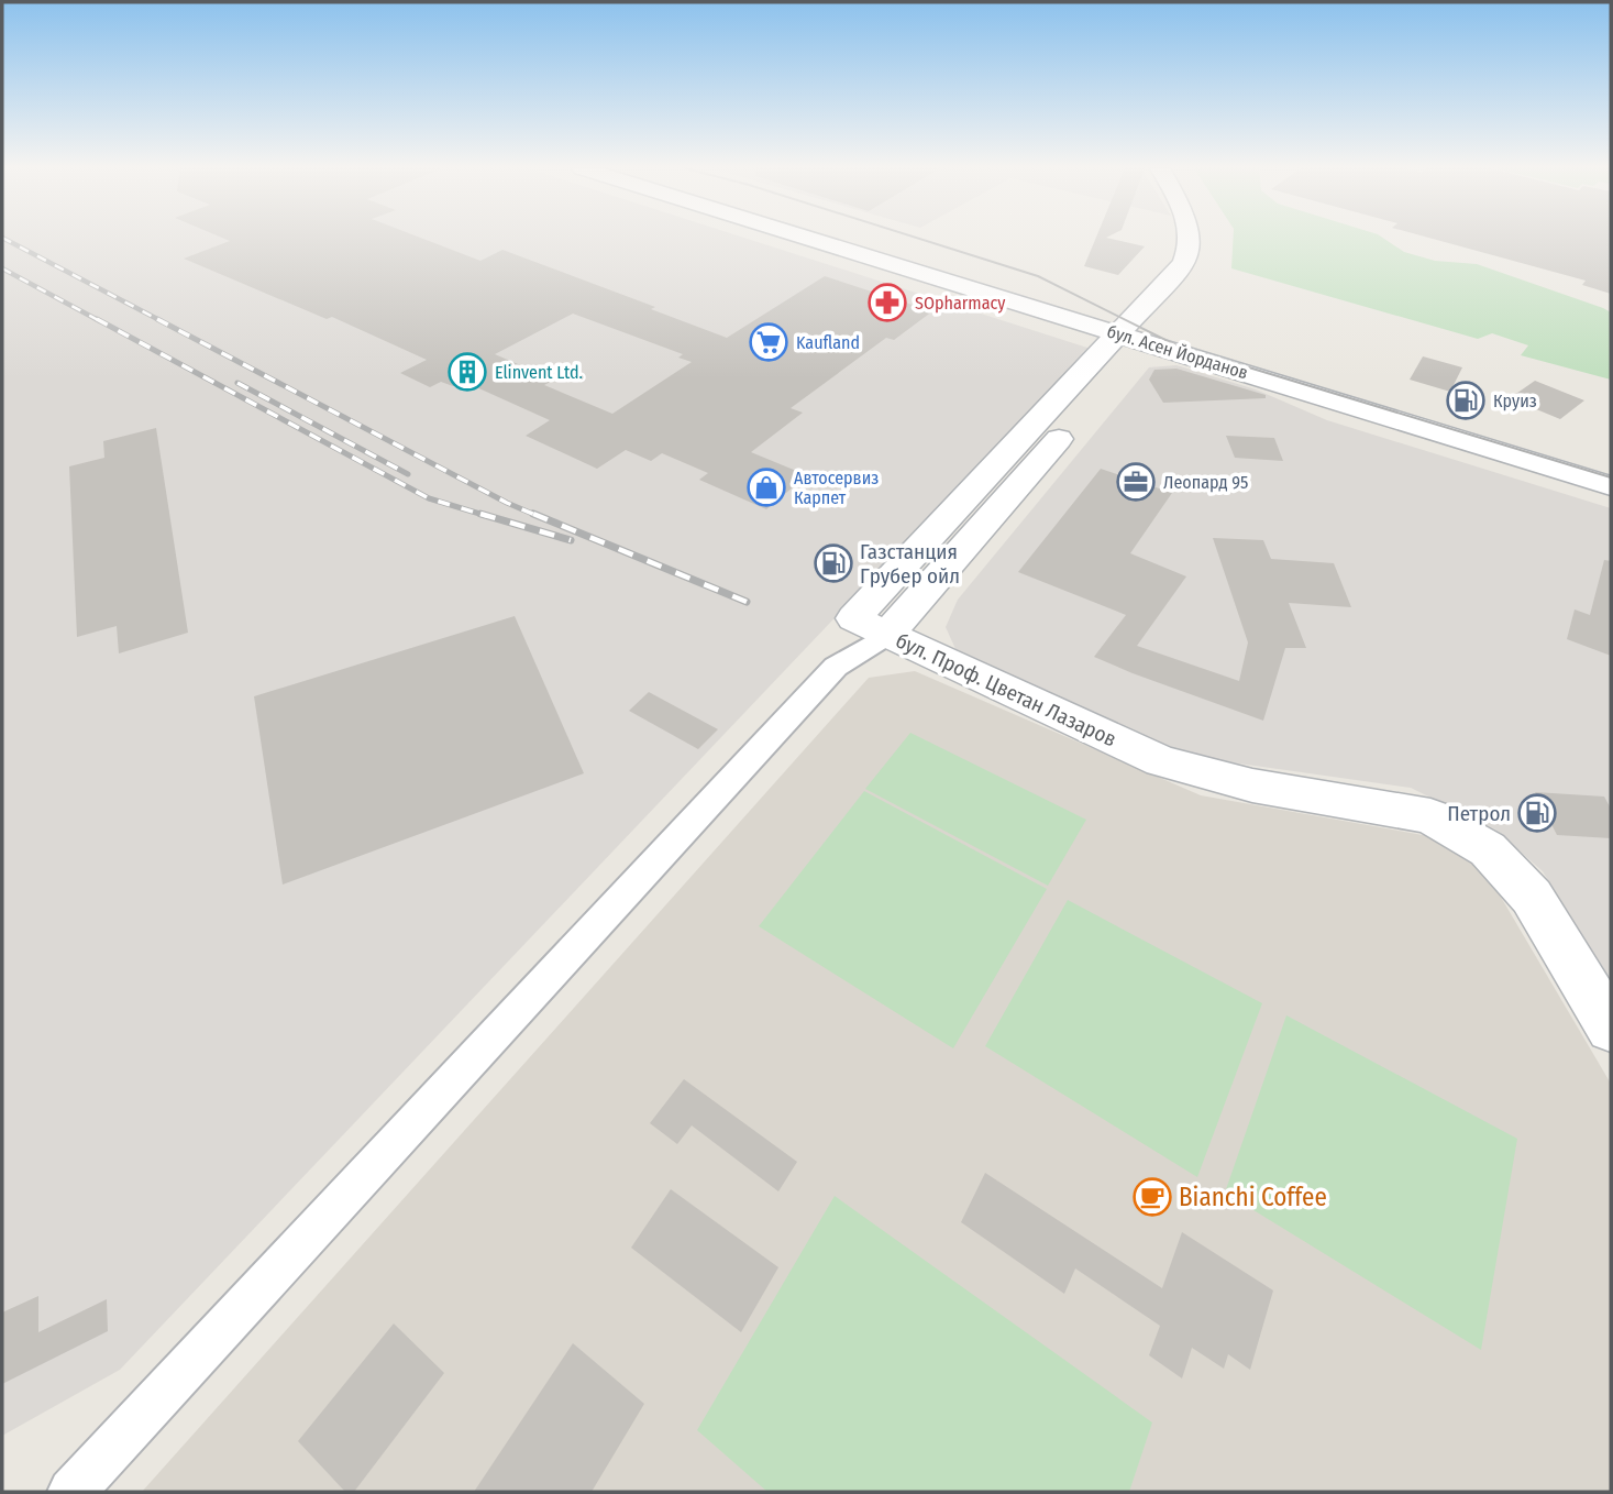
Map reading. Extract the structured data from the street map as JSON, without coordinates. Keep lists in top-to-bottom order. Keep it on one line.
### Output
{"streets":{"main road":["бул. Асен Йорданов","бул. Проф. Цветан Лазаров"]},"places":{"pharmacy":["SOpharmacy"],"supermarket":["Kaufland"],"building":["Elinvent Ltd."],"fuel station":["Круиз","Газстанция Грубер ойл","Петрол"],"office":["Леопард 95"],"shop":["Автосервиз Карпет"],"cafe":["Bianchi Coffee"]}}
